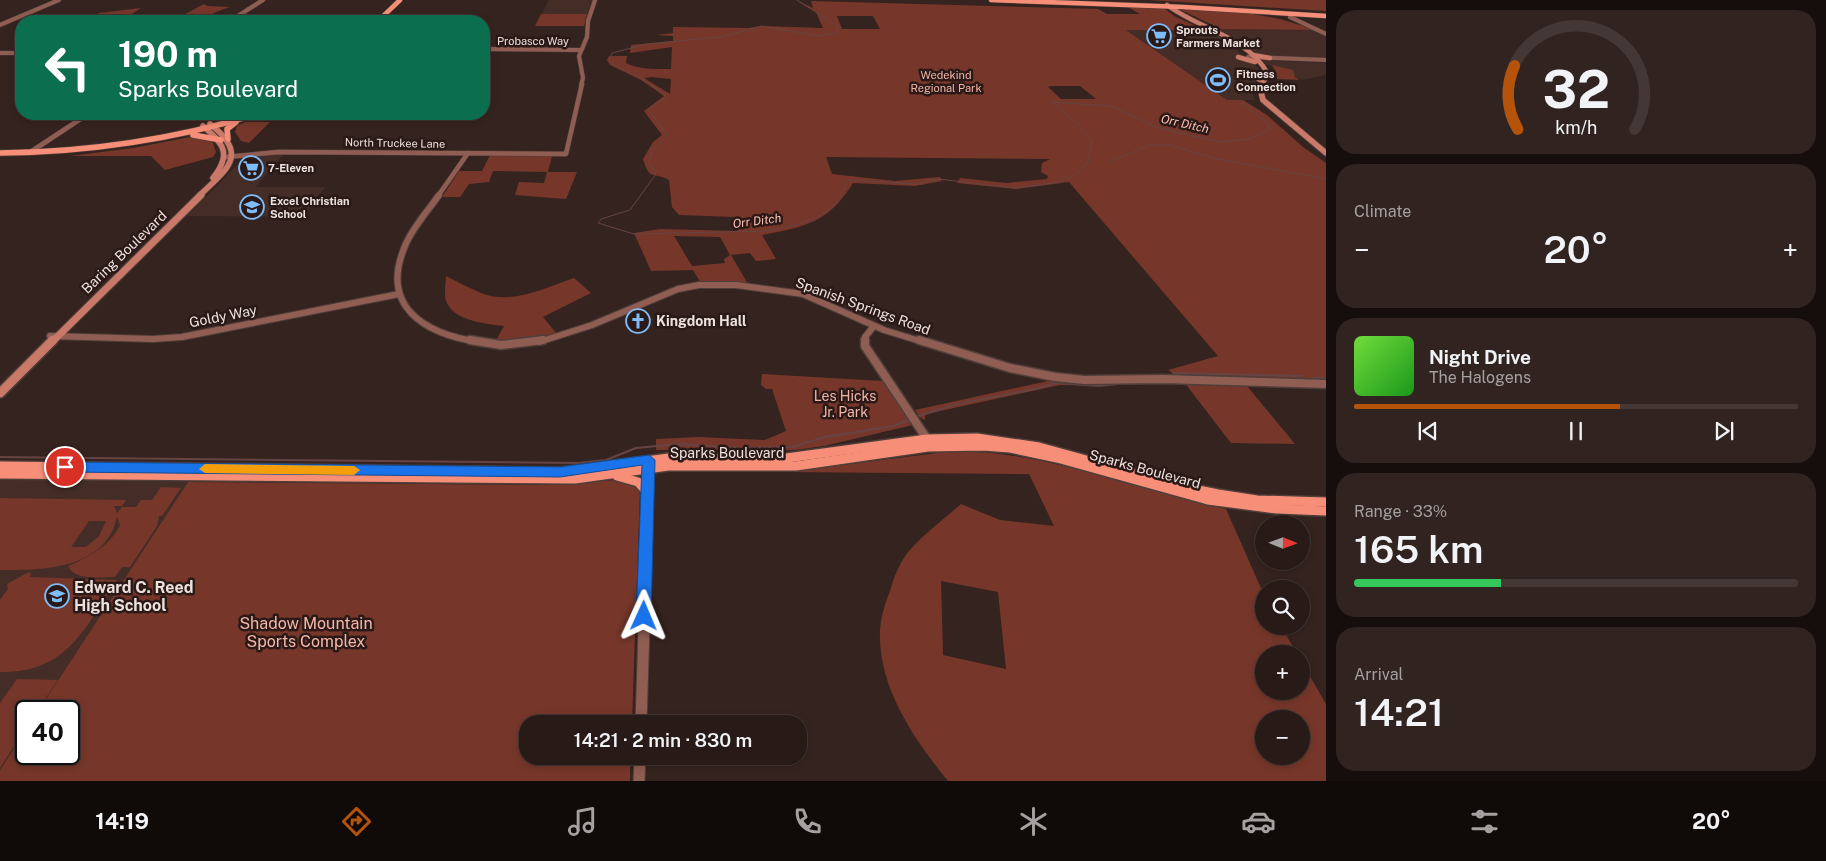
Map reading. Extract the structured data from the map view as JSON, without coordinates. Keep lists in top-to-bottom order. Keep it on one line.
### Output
{"streets":{"main road":["Baring Boulevard","Sparks Boulevard"],"street":["Probasco Way","North Truckee Lane","Spanish Springs Road","Goldy Way"]},"crossings":[["North Truckee Lane","Baring Boulevard"],["Baring Boulevard","Goldy Way"],["Spanish Springs Road","Goldy Way"]],"water":["Orr Ditch"],"parks":["Wedekind Regional Park","Les Hicks Jr. Park","Shadow Mountain Sports Complex"],"places":{"supermarket":["Sprouts Farmers Market","7-Eleven"],"sports":["Fitness Connection"],"school or university":["Excel Christian School","Edward C. Reed High School"],"church":["Kingdom Hall"]},"north":"right","page":{"turn":["190 m","Sparks Boulevard"],"tile":["Climate",["Range · 33%","165 km"],["Arrival","14:21"]],"heat":["−","20°","+"],"song":["Night Drive","The Halogens"],"map_buttons":["+","−"],"limit":"40","trip":"14:21 · 2 min · 830 m","tabs":["14:19","20°"],"gauge":["32","km/h"]}}
